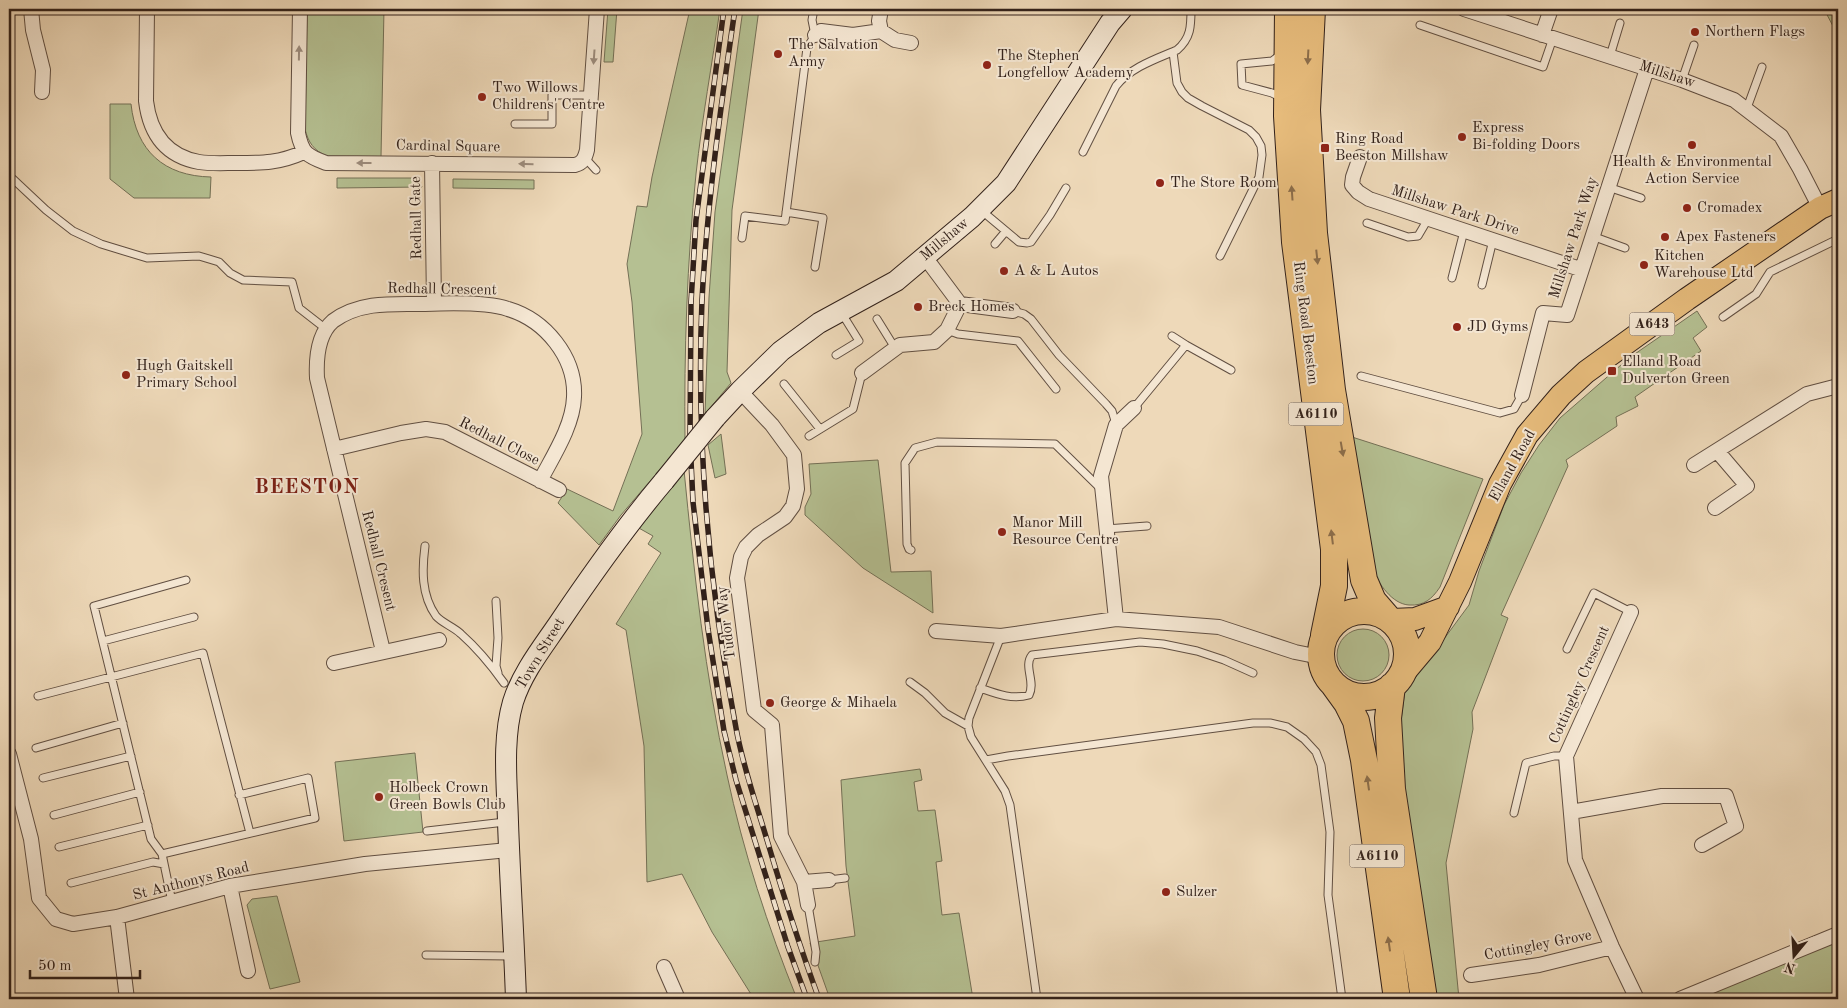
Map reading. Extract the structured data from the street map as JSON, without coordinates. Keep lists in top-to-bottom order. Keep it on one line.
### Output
{"streets":{"highway":["Ring Road Beeston","A6110"],"main road":["A643","Elland Road"],"street":["Millshaw","Cardinal Square","Millshaw Park Drive","Redhall Gate","Millshaw Park Way","Redhall Crescent","Redhall Close","Redhall Cresent","Tudor Way","Town Street","Cottingley Crescent","St Anthonys Road","Cottingley Grove"]},"crossings":[["Millshaw","Millshaw Park Way"],["Millshaw","Elland Road"],["Millshaw","Tudor Way"],["Millshaw","Town Street"],["Cardinal Square","Redhall Gate"],["Millshaw Park Drive","Millshaw Park Way"],["Redhall Gate","Redhall Crescent"],["Redhall Crescent","Redhall Close"],["Ring Road Beeston","A6110"],["Ring Road Beeston","Elland Road"],["A6110","Elland Road"],["Redhall Close","Redhall Cresent"],["Town Street","St Anthonys Road"],["Cottingley Crescent","Cottingley Grove"]],"one_way":["Cardinal Square"],"districts":["BEESTON"],"places":{"other":["Northern Flags","The Salvation Army","The Stephen Longfellow Academy","Two Willows Childrens' Centre","Express Bi-folding Doors","Health & Environmental Action Service","The Store Room","Cromadex","Apex Fasteners","Kitchen Warehouse Ltd","A & L Autos","Breck Homes","JD Gyms","Hugh Gaitskell Primary School","Manor Mill Resource Centre","George & Mihaela","Holbeck Crown Green Bowls Club","Sulzer"],"transit":["Ring Road Beeston Millshaw","Elland Road Dulverton Green"]},"scale_bar":"50 m","north":"bottom"}
